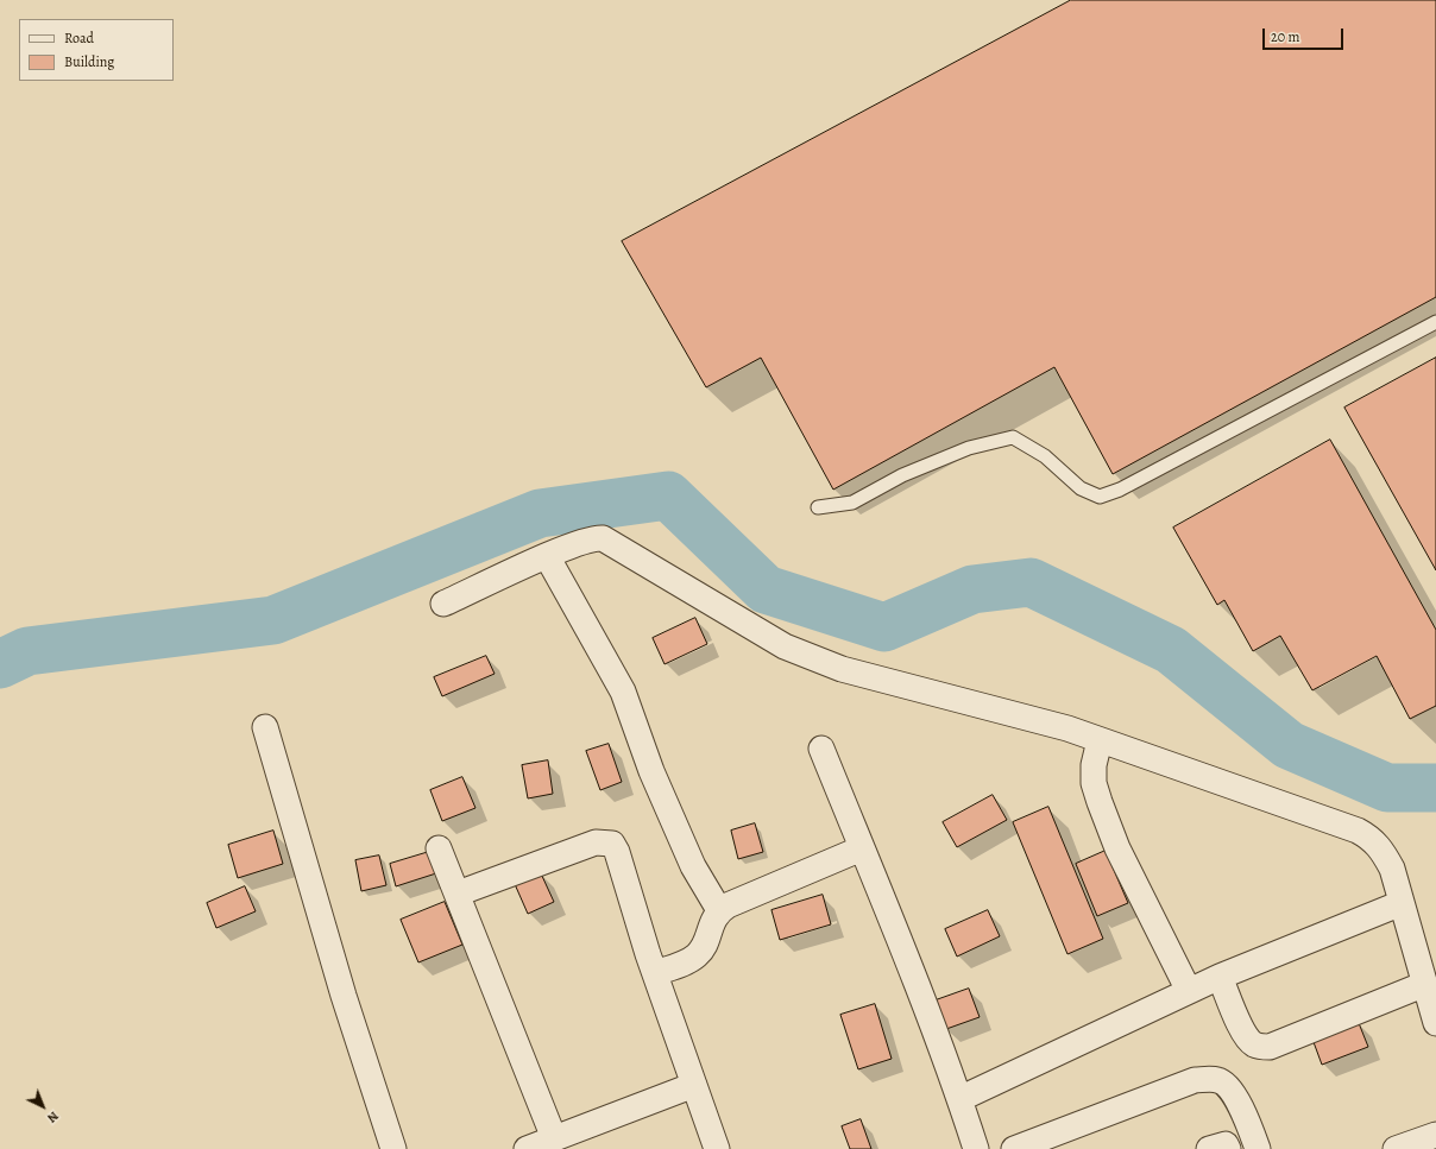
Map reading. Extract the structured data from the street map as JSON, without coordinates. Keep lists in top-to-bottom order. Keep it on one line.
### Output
{"legend":["Road","Building"],"scale_bar":"20 m","north":"bottom right"}
